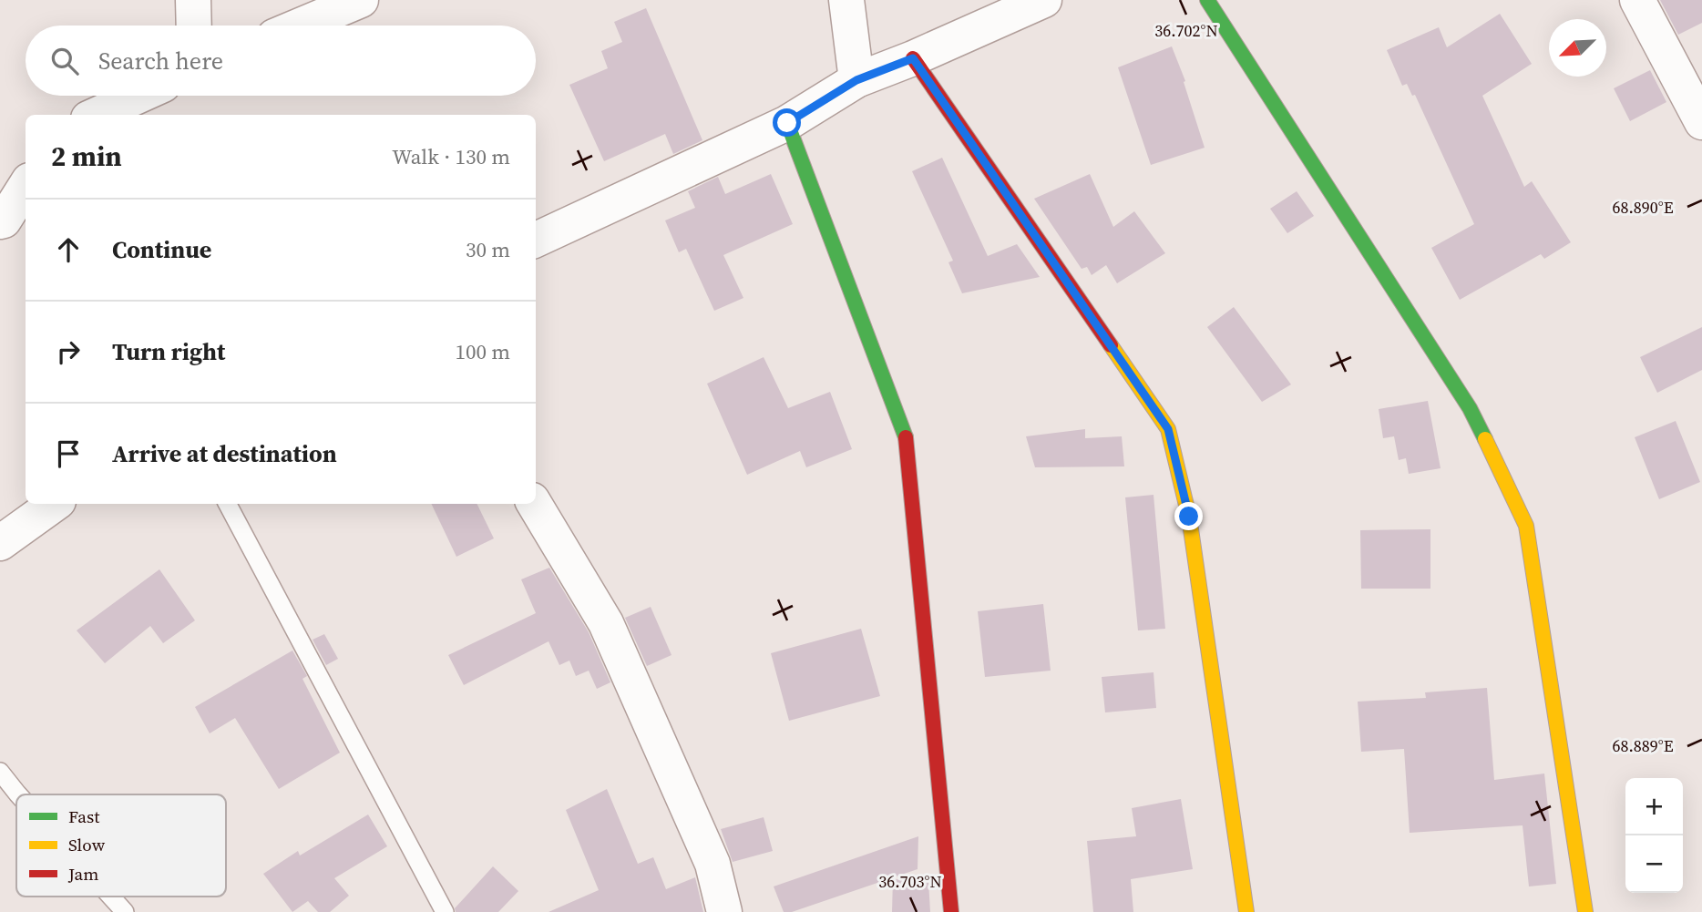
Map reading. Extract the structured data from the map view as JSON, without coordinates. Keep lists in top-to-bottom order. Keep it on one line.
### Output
{"legend":["Fast","Slow","Jam"],"north":"bottom left","page":{"search":"Search here","heading":["2 min","Walk · 130 m"],"list":[["Continue","30 m"],["Turn right","100 m"],"Arrive at destination"],"map_buttons":["+","−"]},"coordinates":["36.702°N","68.890°E","68.889°E","36.703°N"]}
